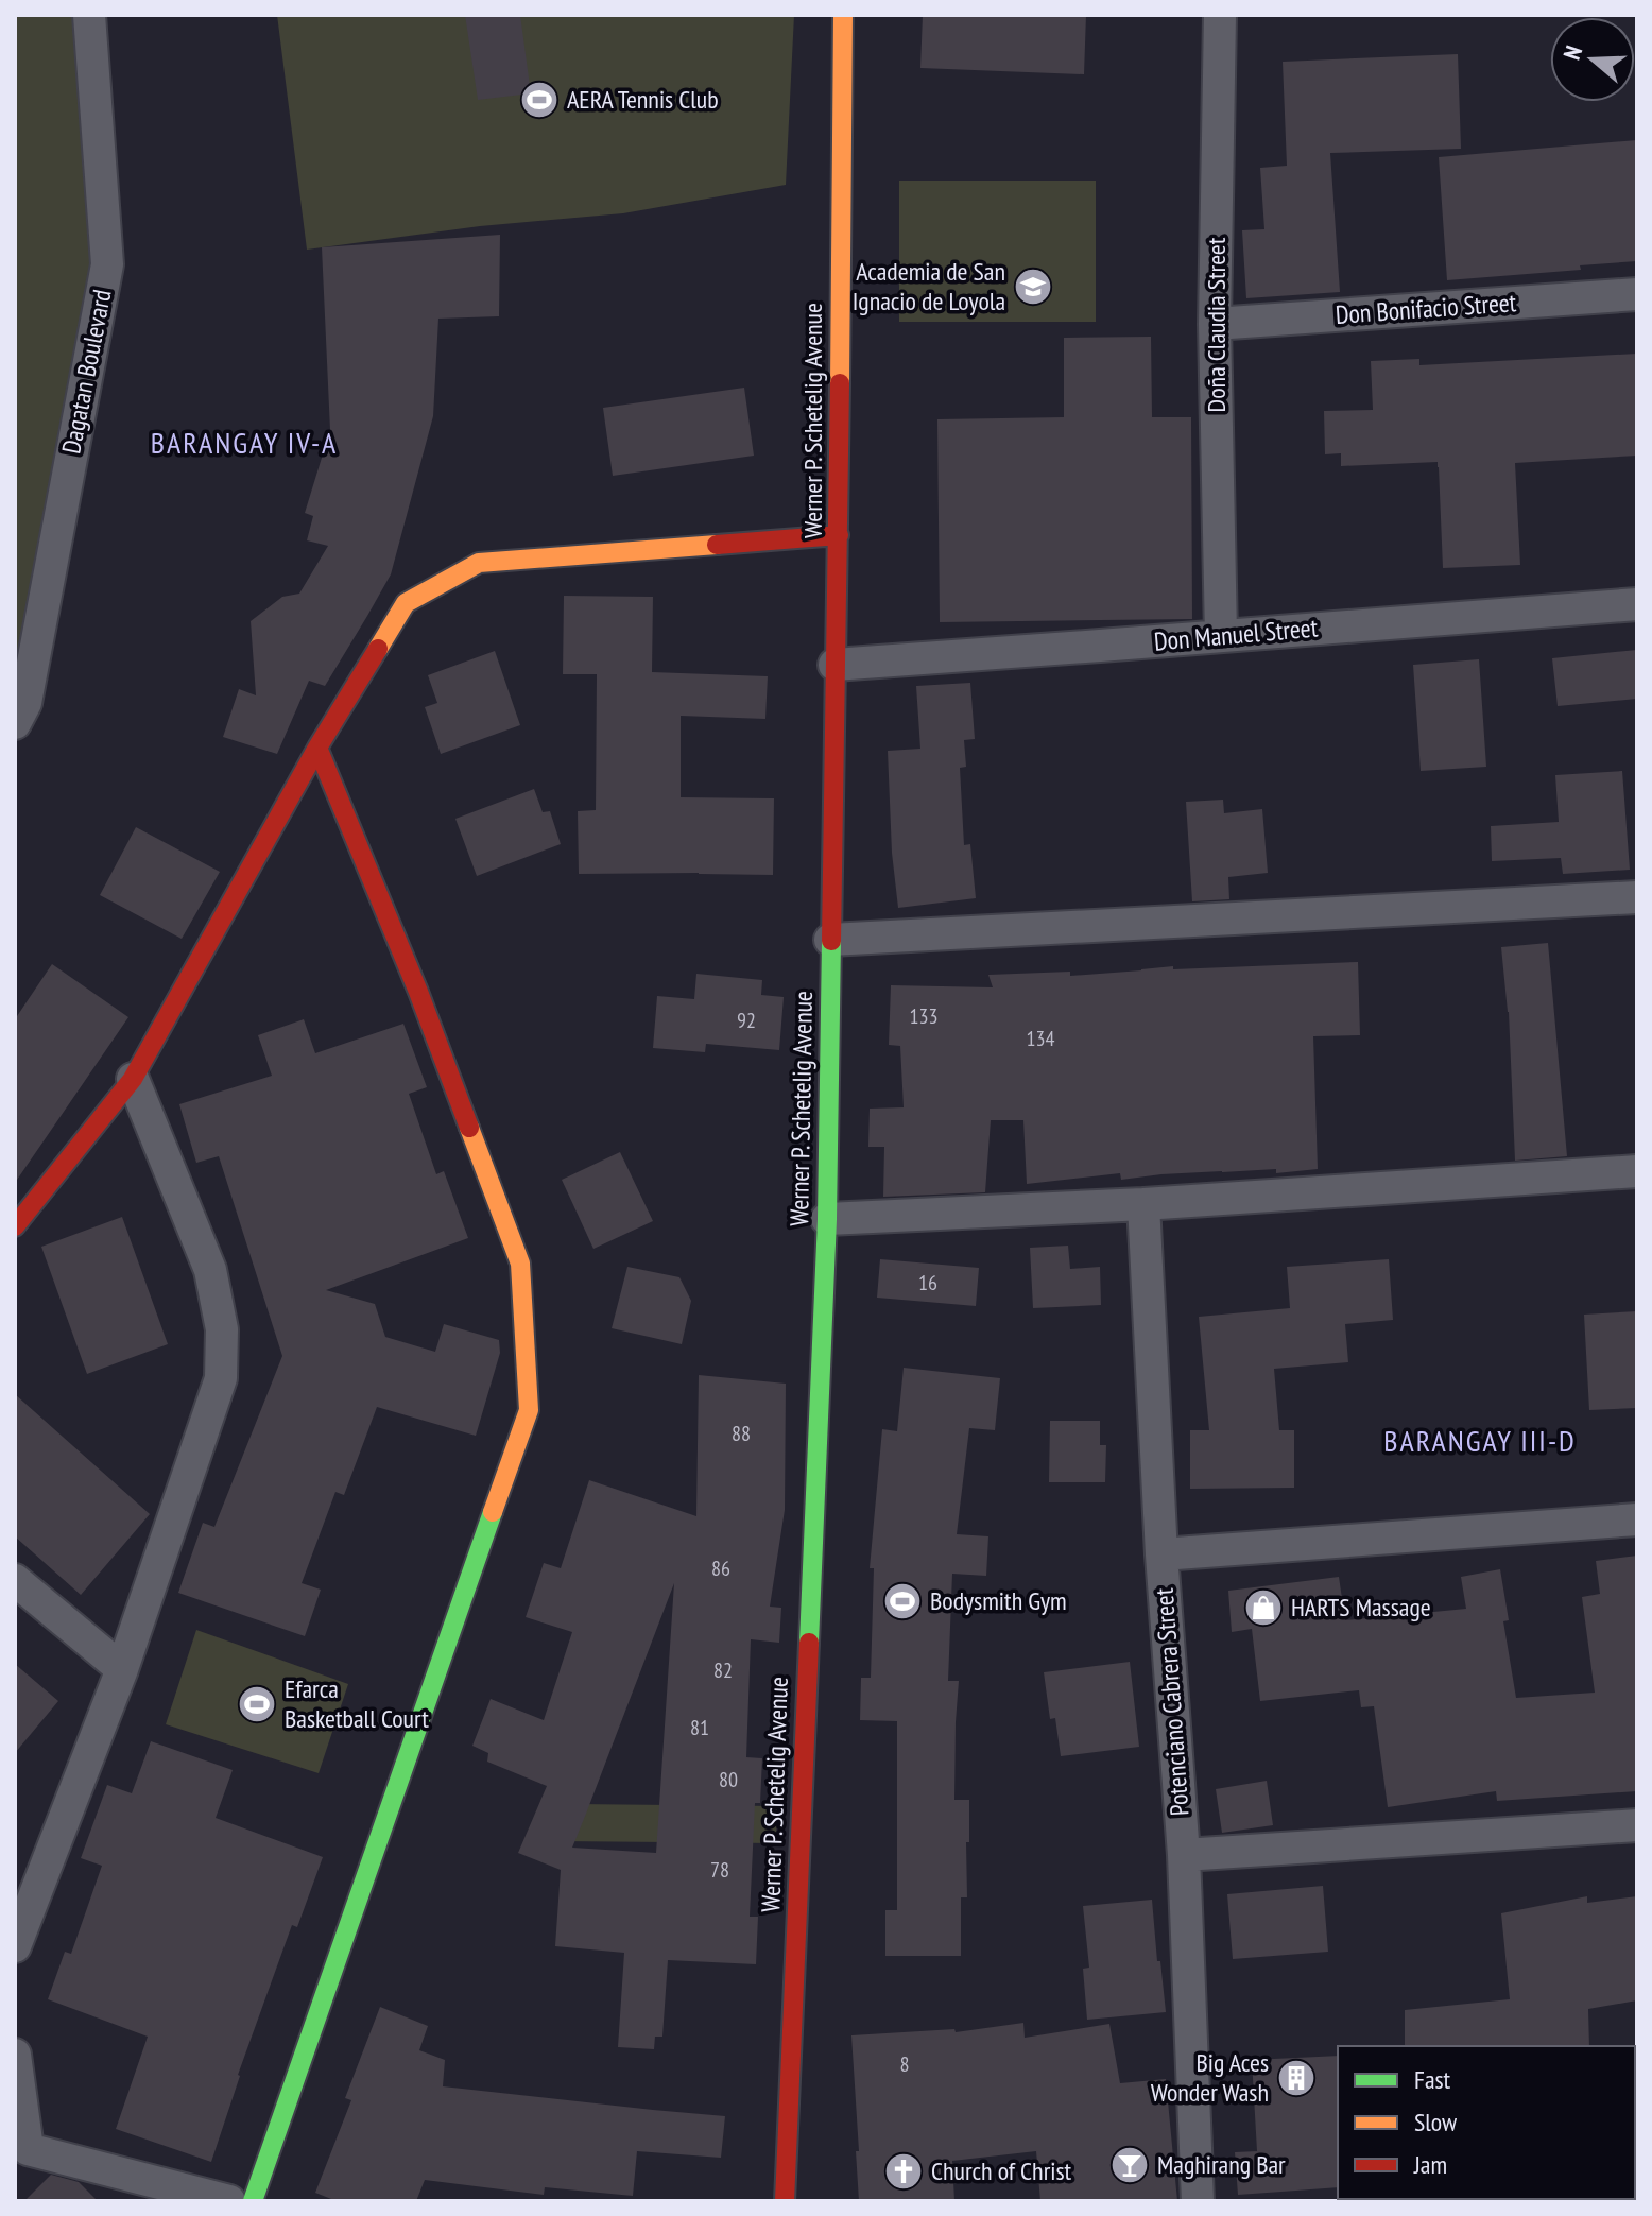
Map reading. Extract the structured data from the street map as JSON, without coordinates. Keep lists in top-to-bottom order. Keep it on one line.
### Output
{"streets":{"street":["Don Bonifacio Street","Doña Claudia Street","Dagatan Boulevard","Werner P. Schetelig Avenue","Don Manuel Street","Potenciano Cabrera Street"]},"crossings":[["Don Bonifacio Street","Doña Claudia Street"],["Doña Claudia Street","Don Manuel Street"],["Werner P. Schetelig Avenue","Don Manuel Street"]],"districts":["BARANGAY IV-A","BARANGAY III-D"],"places":{"sports":["AERA Tennis Club","Bodysmith Gym","Efarca Basketball Court"],"school or university":["Academia de San Ignacio de Loyola"],"shop":["HARTS Massage"],"building":["Big Aces Wonder Wash"],"bar":["Maghirang Bar"],"church":["Church of Christ"]},"house_numbers":["133","92","134","16","88","86","82","81","80","78","8"],"legend":["Fast","Slow","Jam"],"north":"left"}
